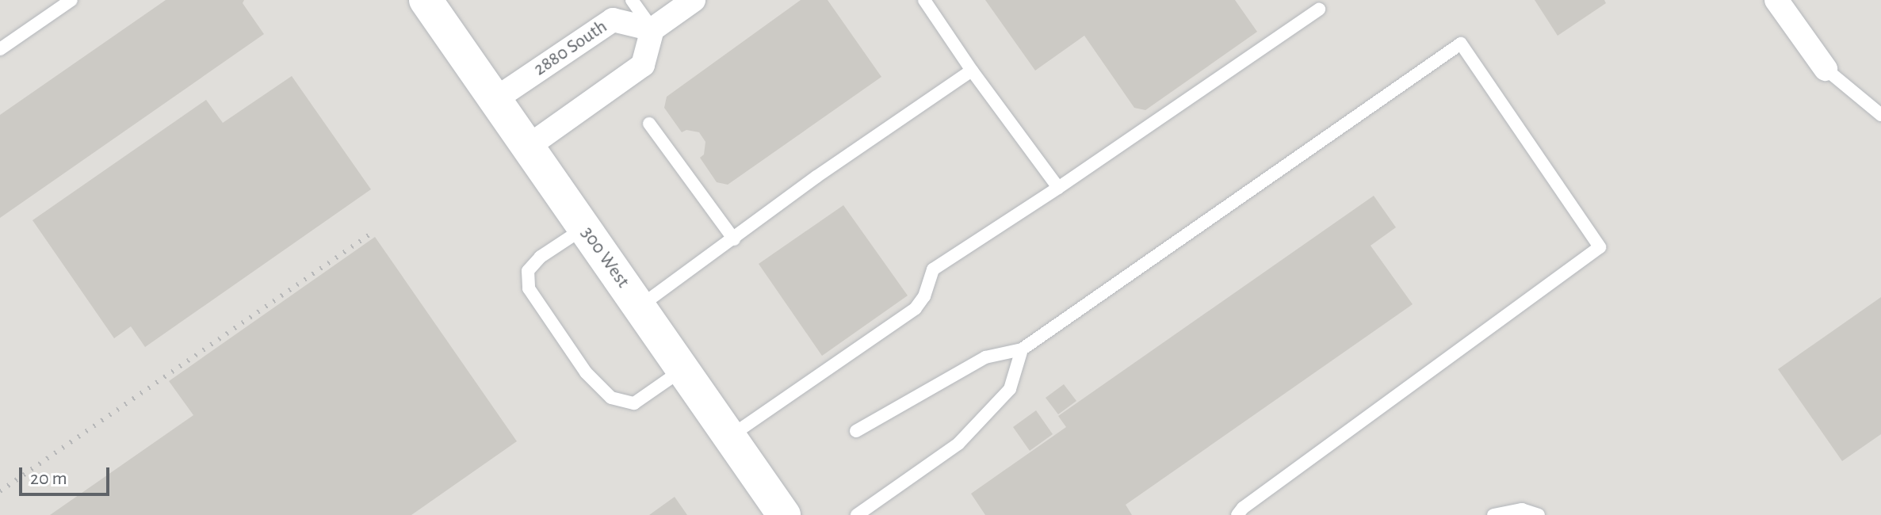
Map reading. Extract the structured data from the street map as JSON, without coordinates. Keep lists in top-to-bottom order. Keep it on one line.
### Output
{"streets":{"main road":["300 West"],"street":["2880 South"]},"crossings":[["2880 South","300 West"]],"scale_bar":"20 m"}
